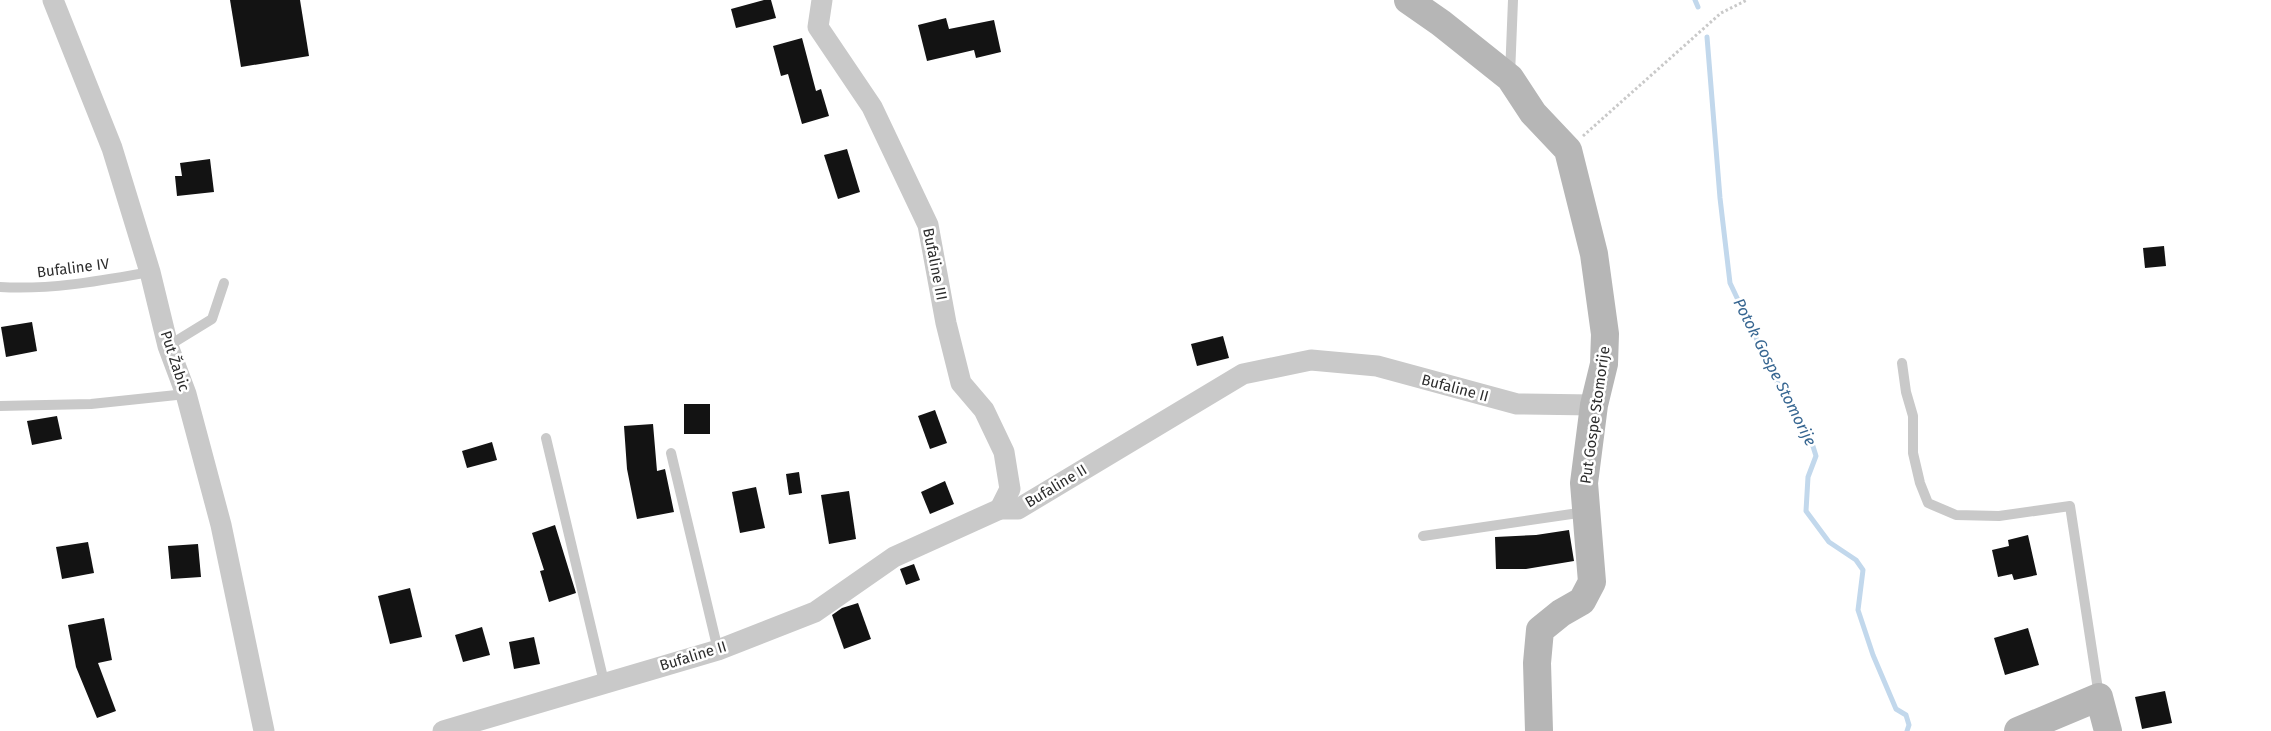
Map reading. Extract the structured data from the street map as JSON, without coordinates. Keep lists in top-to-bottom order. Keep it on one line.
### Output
{"streets":{"street":["Bufaline III","Put Žabic","Bufaline II","Put Gospe Stomorije"],"lane":["Bufaline IV"]},"crossings":[["Bufaline III","Bufaline II"],["Bufaline IV","Put Žabic"],["Bufaline II","Put Gospe Stomorije"]],"water":["Potok Gospe Stomorije"]}
